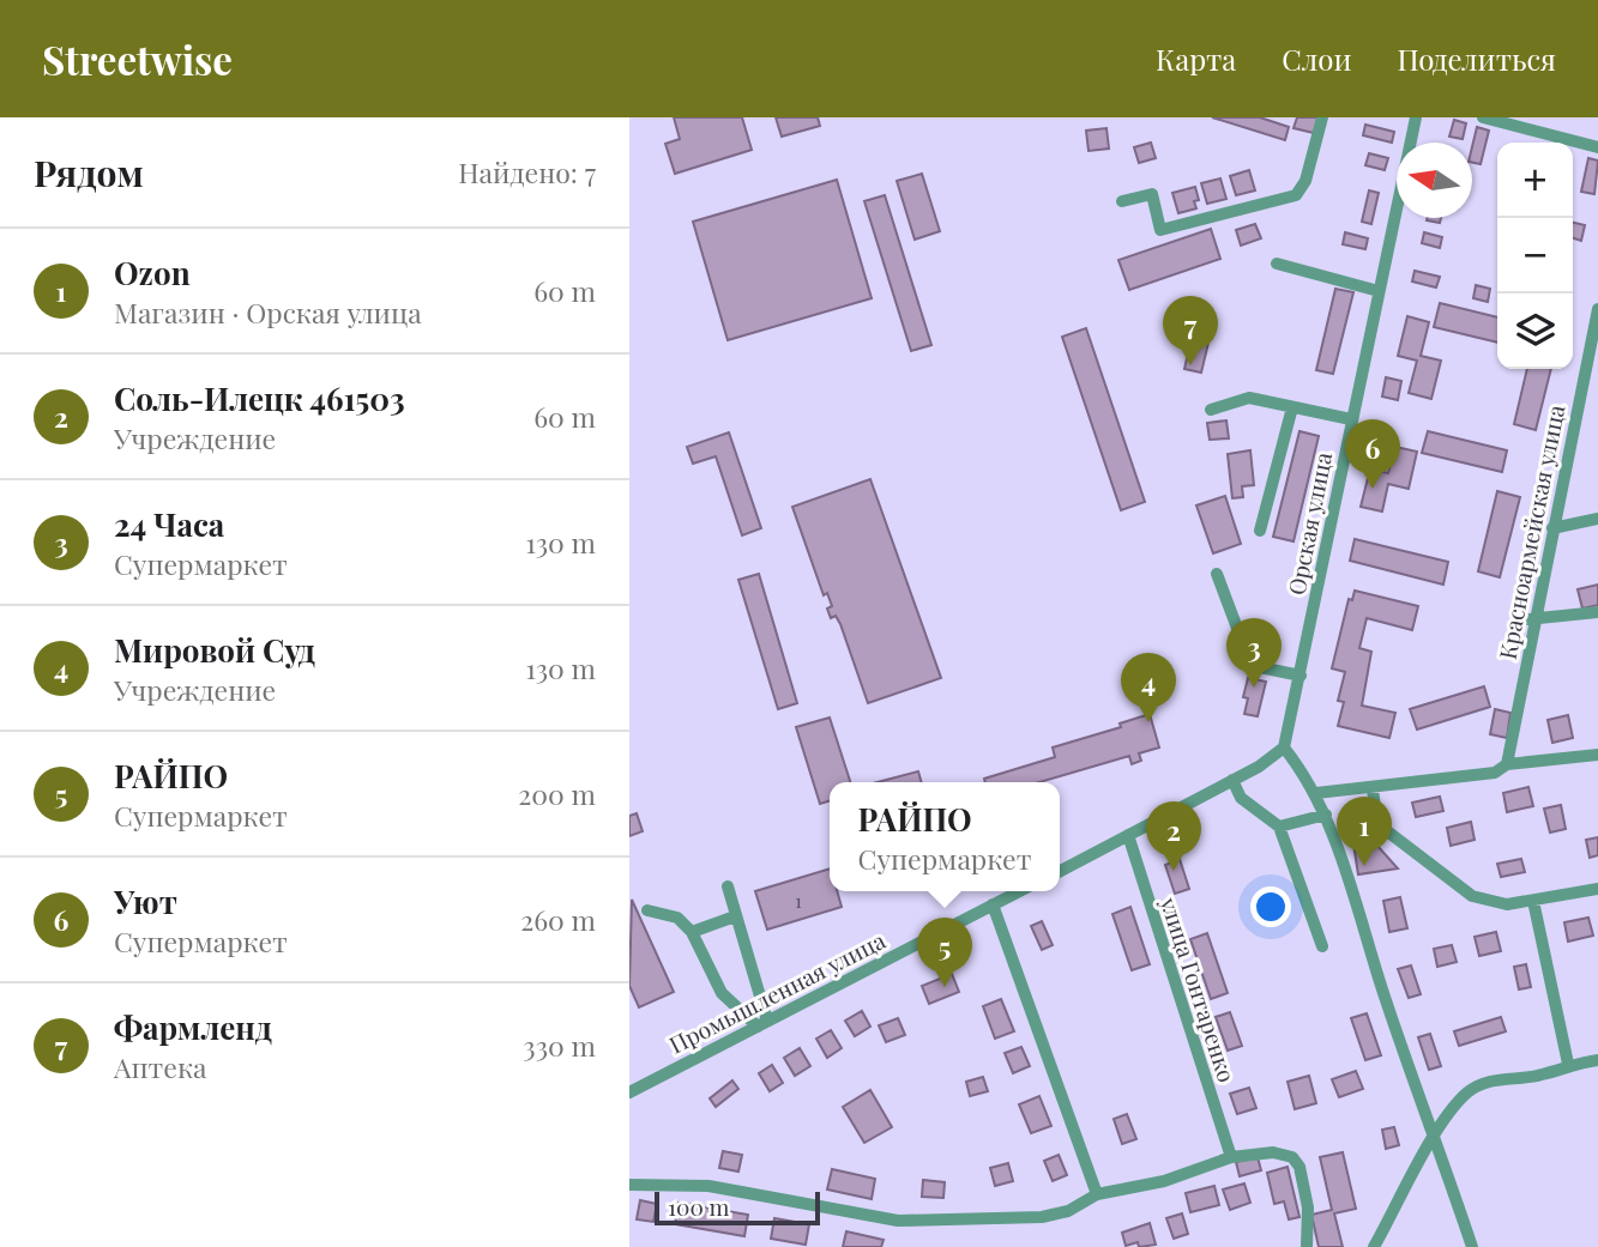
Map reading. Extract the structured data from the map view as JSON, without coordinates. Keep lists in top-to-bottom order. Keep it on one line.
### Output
{"streets":{"street":["Орская улица","Красноармейская улица","улица Гонтаренко","Промышленная улица"]},"house_numbers":["1"],"scale_bar":"100 m","north":"left","page":{"header":"Streetwise","nav":["Карта","Слои","Поделиться"],"heading":["Рядом","Найдено: 7"],"map_buttons":["+","−"],"list":[{"mark":"1","name":"Ozon","note":"Магазин · Орская улица","value":"60 m"},{"mark":"2","name":"Соль-Илецк 461503","note":"Учреждение","value":"60 m"},{"mark":"3","name":"24 Часа","note":"Супермаркет","value":"130 m"},{"mark":"4","name":"Мировой Суд","note":"Учреждение","value":"130 m"},{"mark":"5","name":"РАЙПО","note":"Супермаркет","value":"200 m"},{"mark":"6","name":"Уют","note":"Супермаркет","value":"260 m"},{"mark":"7","name":"Фармленд","note":"Аптека","value":"330 m"}],"pins":["7","6","3","4","1","2","5"],"popup":["РАЙПО","Супермаркет"],"scale":"100 m"}}
